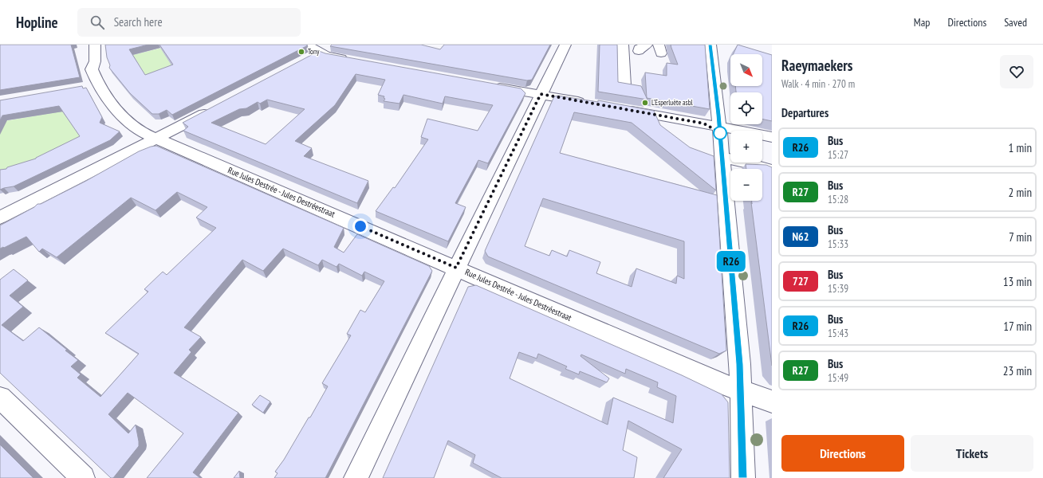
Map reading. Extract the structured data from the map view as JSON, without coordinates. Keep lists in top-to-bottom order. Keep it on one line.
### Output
{"streets":{"street":["Rue Jules Destrée - Jules Destréestraat"]},"places":["Tony","L’Esperluète asbl"],"lines":["bus line R26"],"north":"bottom right","page":{"header":"Hopline","search":"Search here","nav":["Map","Directions","Saved"],"on_map":"R26","heading":[["Raeymaekers","Walk · 4 min · 270 m"],"Departures"],"map_buttons":["+","−"],"list":[{"mark":"R26","name":"Bus","note":"15:27","value":"1 min"},{"mark":"R27","name":"Bus","note":"15:28","value":"2 min"},{"mark":"N62","name":"Bus","note":"15:33","value":"7 min"},{"mark":"727","name":"Bus","note":"15:39","value":"13 min"},{"mark":"R26","name":"Bus","note":"15:43","value":"17 min"},{"mark":"R27","name":"Bus","note":"15:49","value":"23 min"}],"buttons":["Directions","Tickets"]}}
